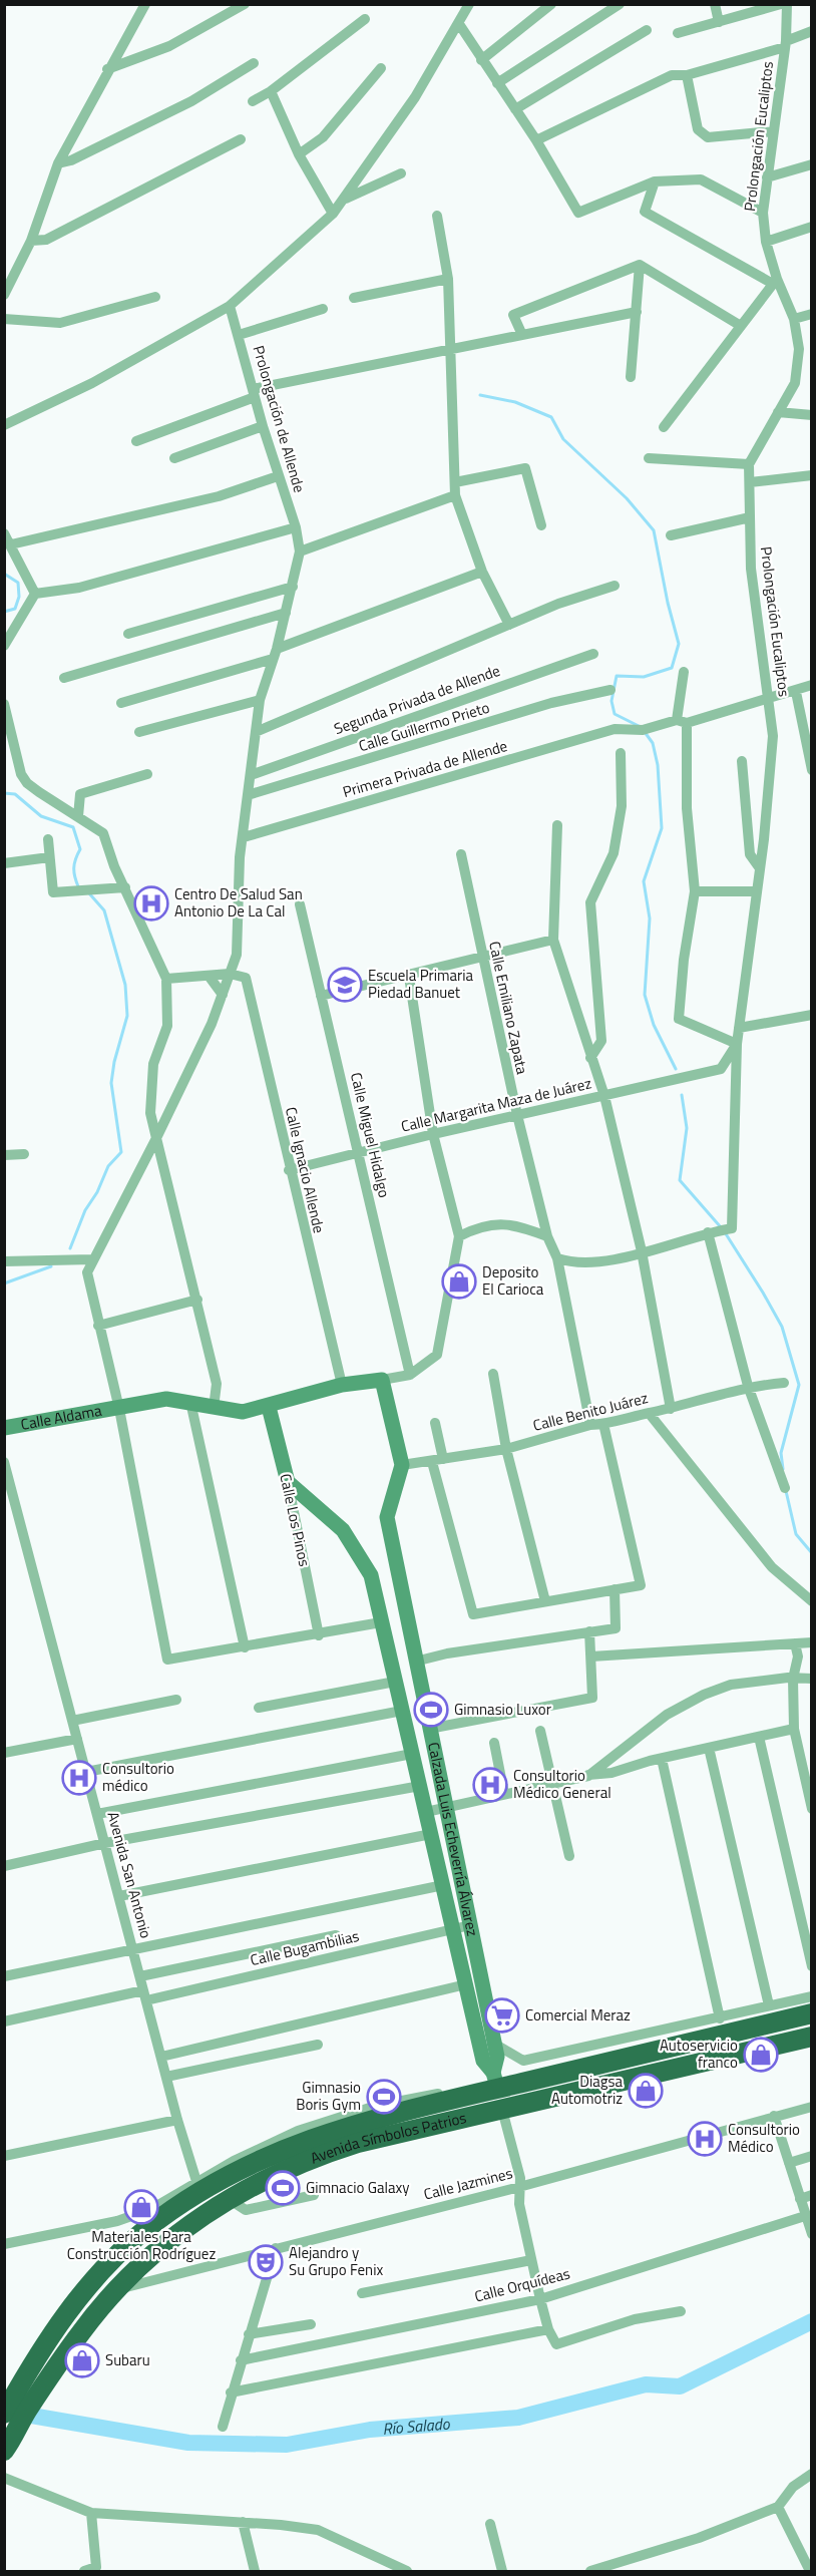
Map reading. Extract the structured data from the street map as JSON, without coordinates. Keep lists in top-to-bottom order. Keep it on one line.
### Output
{"streets":{"highway":["Avenida Símbolos Patrios"],"street":["Prolongación Eucaliptos","Prolongación de Allende","Segunda Privada de Allende","Calle Guillermo Prieto","Primera Privada de Allende","Calle Emiliano Zapata","Calle Margarita Maza de Juárez","Calle Miguel Hidalgo","Calle Ignacio Allende","Calle Benito Juárez","Calle Aldama","Calle Los Pinos","Calzada Luis Echeverría Álvarez","Avenida San Antonio","Calle Bugambilias","Calle Jazmines","Calle Orquídeas"]},"crossings":[["Prolongación Eucaliptos","Calle Emiliano Zapata"],["Prolongación Eucaliptos","Calle Margarita Maza de Juárez"],["Prolongación de Allende","Segunda Privada de Allende"],["Prolongación de Allende","Calle Guillermo Prieto"],["Prolongación de Allende","Primera Privada de Allende"],["Prolongación de Allende","Calle Ignacio Allende"],["Calle Emiliano Zapata","Calle Margarita Maza de Juárez"],["Calle Margarita Maza de Juárez","Calle Miguel Hidalgo"],["Calle Margarita Maza de Juárez","Calle Ignacio Allende"],["Calle Ignacio Allende","Calle Aldama"],["Calle Benito Juárez","Calzada Luis Echeverría Álvarez"],["Calle Aldama","Calle Los Pinos"],["Calle Los Pinos","Calzada Luis Echeverría Álvarez"],["Calzada Luis Echeverría Álvarez","Calle Bugambilias"],["Calzada Luis Echeverría Álvarez","Avenida Símbolos Patrios"],["Avenida San Antonio","Calle Bugambilias"],["Avenida San Antonio","Avenida Símbolos Patrios"],["Avenida Símbolos Patrios","Calle Jazmines"]],"water":["Río Salado"],"places":{"hospital":["Centro De Salud San Antonio De La Cal","Consultorio médico","Consultorio Médico General","Consultorio Médico"],"school or university":["Escuela Primaria Piedad Banuet"],"shop":["Deposito El Carioca","Autoservicio franco","Diagsa Automotriz","Materiales Para Construcción Rodríguez","Subaru"],"sports":["Gimnasio Luxor","Gimnasio Boris Gym","Gimnacio Galaxy"],"supermarket":["Comercial Meraz"],"theatre":["Alejandro y Su Grupo Fenix"]}}
